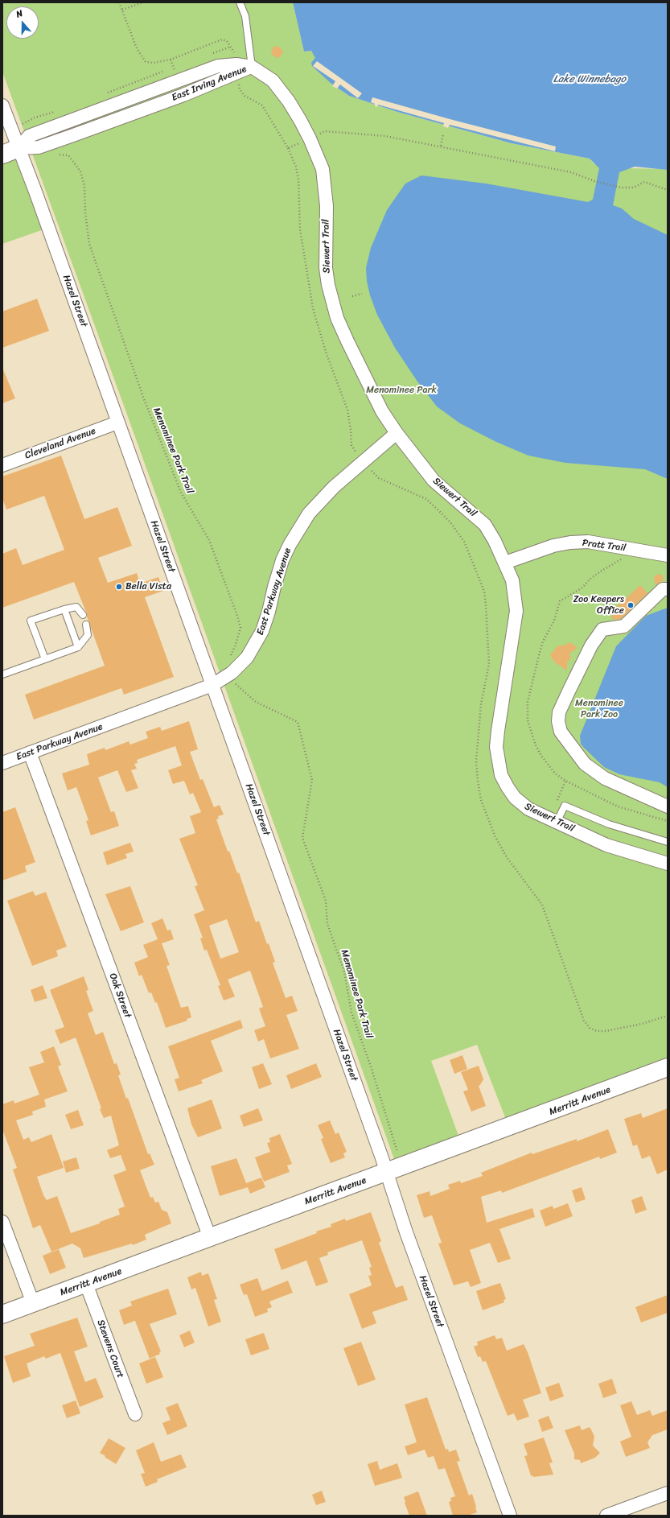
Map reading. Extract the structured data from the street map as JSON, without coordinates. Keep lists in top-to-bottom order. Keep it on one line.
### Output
{"streets":{"street":["East Irving Avenue","Siewert Trail","Hazel Street","Cleveland Avenue","Pratt Trail","East Parkway Avenue","Oak Street","Merritt Avenue","Stevens Court"],"path":["Menominee Park Trail"]},"crossings":[["East Irving Avenue","Siewert Trail"],["East Irving Avenue","Hazel Street"],["Siewert Trail","Pratt Trail"],["Siewert Trail","East Parkway Avenue"],["Hazel Street","Cleveland Avenue"],["Hazel Street","East Parkway Avenue"],["Hazel Street","Merritt Avenue"],["Menominee Park Trail","East Parkway Avenue"],["East Parkway Avenue","Oak Street"],["Oak Street","Merritt Avenue"],["Merritt Avenue","Stevens Court"]],"water":["Lake Winnebago"],"parks":["Menominee Park","Menominee Park Zoo"],"places":["Bella Vista","Zoo Keepers Office"],"north":"top"}
